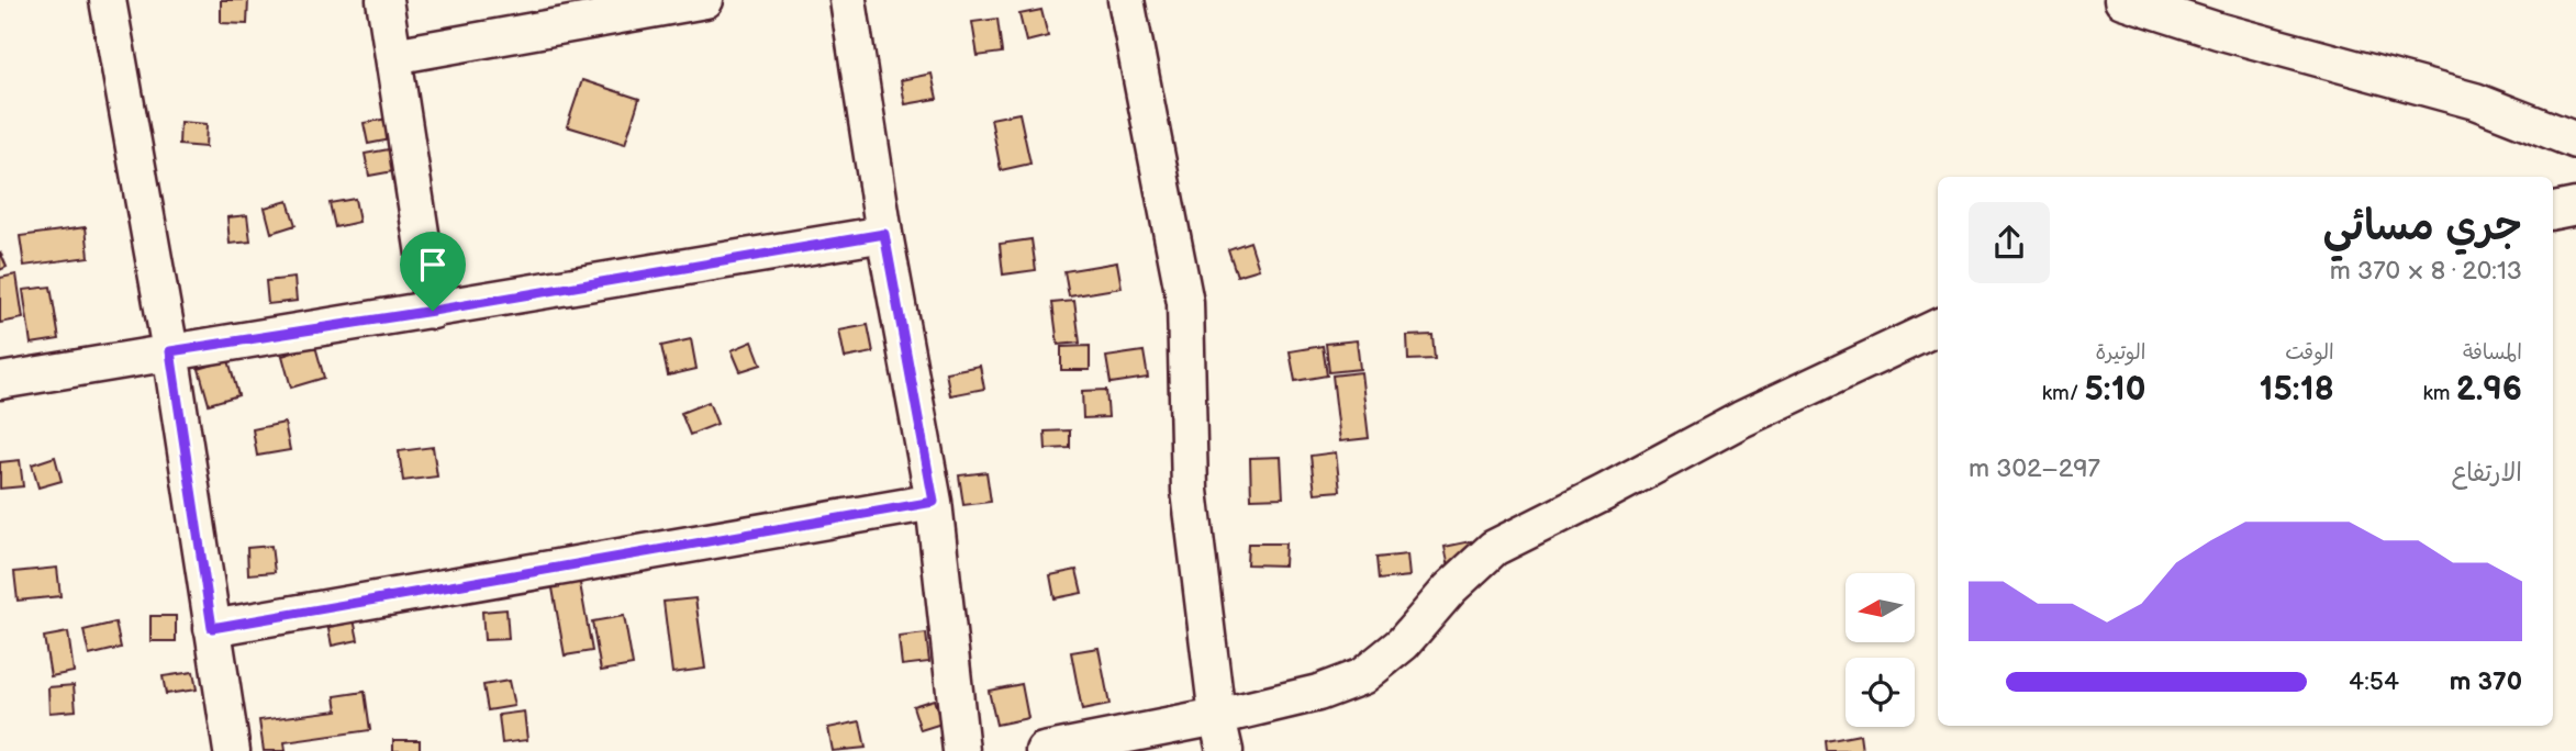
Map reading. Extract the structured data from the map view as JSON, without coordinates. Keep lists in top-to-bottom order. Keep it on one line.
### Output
{"north":"left","page":{"heading":["جري مسائي","20:13 · 8 × 370 m"],"stats":[["المسافة","2.96 km"],["الوقت","15:18"],["الوتيرة","5:10 /km"]],"chart":["الارتفاع","297–302 m"],"list":[{"name":"370 m","note":"4:54"}]}}
